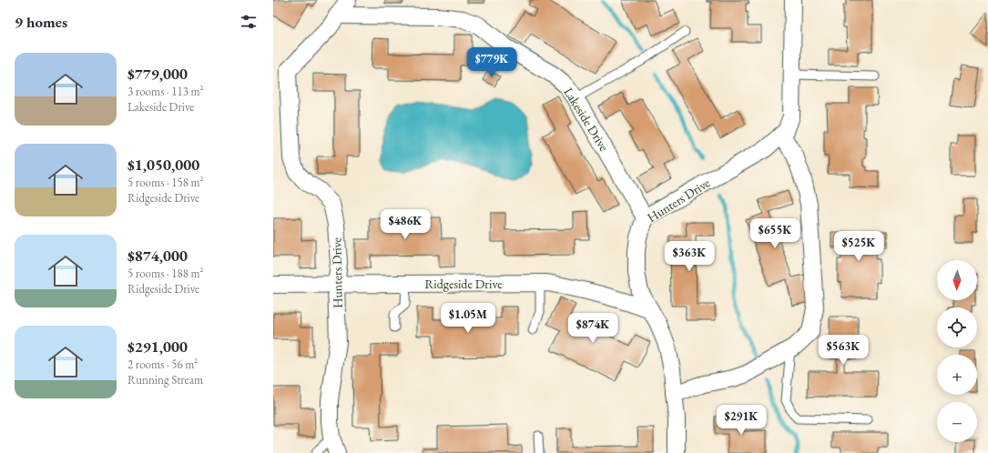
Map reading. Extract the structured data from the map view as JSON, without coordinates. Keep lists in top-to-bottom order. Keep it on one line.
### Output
{"streets":{"street":["Lakeside Drive","Hunters Drive","Ridgeside Drive"]},"crossings":[["Lakeside Drive","Hunters Drive"],["Hunters Drive","Ridgeside Drive"]],"north":"bottom","page":{"heading":"9 homes","list":[{"name":"$779,000","note":"3 rooms · 113 m² · Lakeside Drive"},{"name":"$1,050,000","note":"5 rooms · 158 m² · Ridgeside Drive"},{"name":"$874,000","note":"5 rooms · 188 m² · Ridgeside Drive"},{"name":"$291,000","note":"2 rooms · 56 m² · Running Stream"}],"price":["$779K","$486K","$655K","$525K","$363K","$1.05M","$874K","$563K","$291K"],"map_buttons":["+","−"]}}
